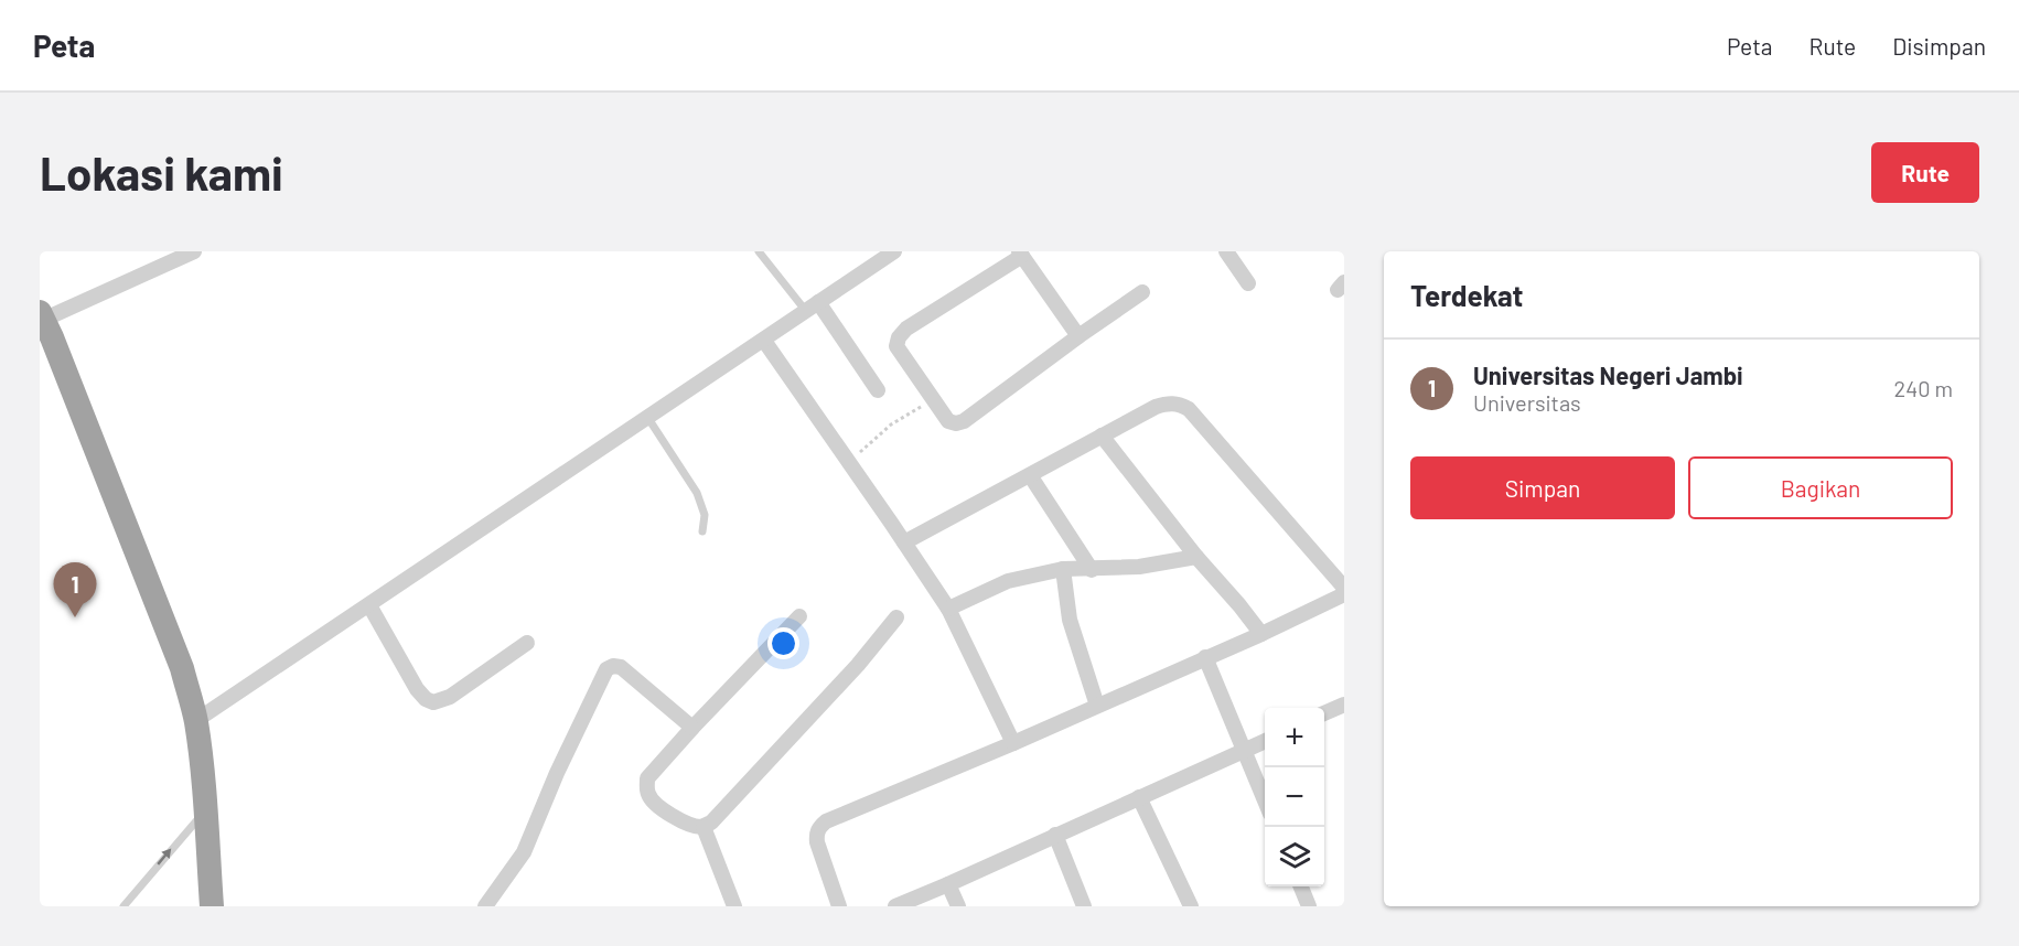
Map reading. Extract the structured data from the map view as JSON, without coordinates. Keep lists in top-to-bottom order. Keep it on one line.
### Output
{"page":{"header":"Peta","nav":["Peta","Rute","Disimpan"],"buttons":["Rute",["Simpan","Bagikan"]],"title":"Lokasi kami","heading":"Terdekat","list":[{"mark":"1","name":"Universitas Negeri Jambi","note":"Universitas","value":"240 m"}],"pins":"1","map_buttons":["+","−"]}}
